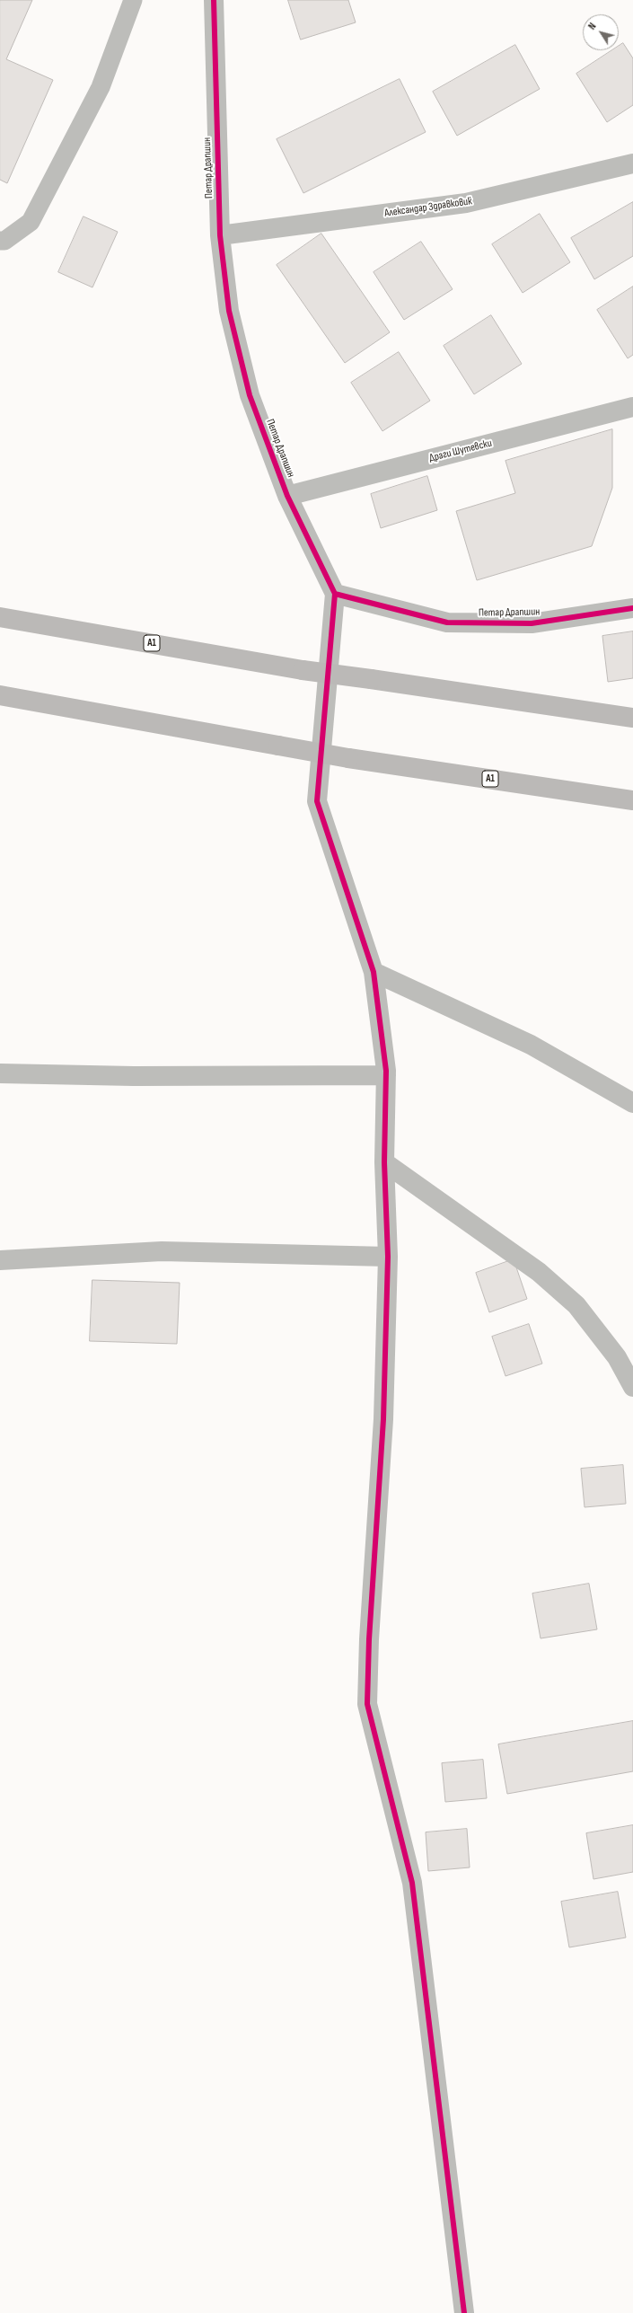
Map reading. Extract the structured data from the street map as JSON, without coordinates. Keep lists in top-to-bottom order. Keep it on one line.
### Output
{"streets":{"highway":["A1"],"street":["Петар Драпшин","Александар Здравковиќ","Драги Шутевски"]},"crossings":[["Петар Драпшин","Александар Здравковиќ"],["Петар Драпшин","Драги Шутевски"]],"north":"top left"}
